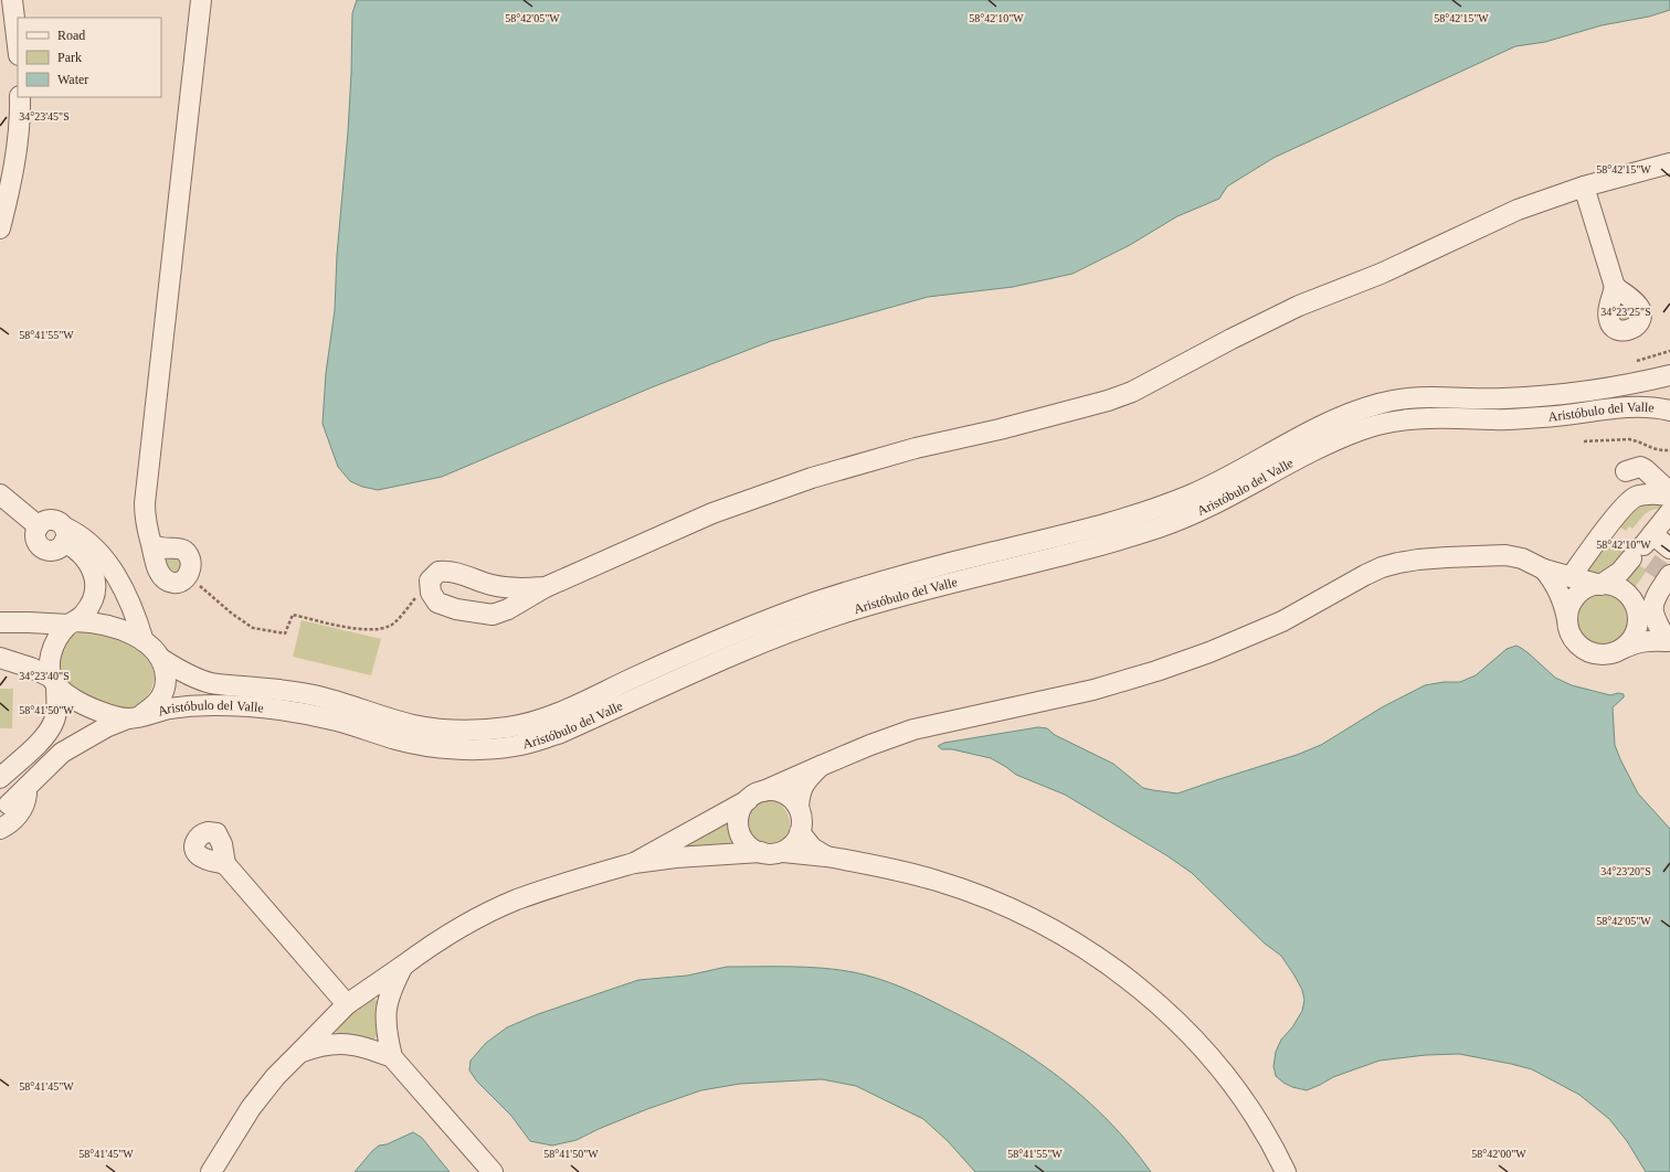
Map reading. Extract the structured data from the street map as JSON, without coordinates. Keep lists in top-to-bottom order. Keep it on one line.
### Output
{"streets":{"street":["Aristóbulo del Valle"]},"legend":["Road","Park","Water"],"coordinates":["58°42'15\"W","58°42'05\"W","58°42'10\"W","34°23'45\"S","34°23'25\"S","58°41'55\"W","34°23'40\"S","58°41'50\"W","34°23'20\"S","58°41'45\"W","58°42'00\"W"]}
